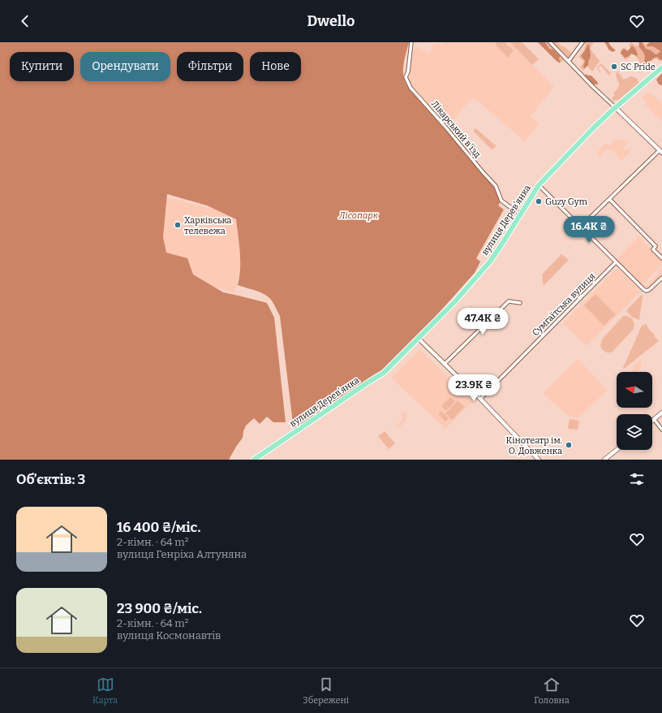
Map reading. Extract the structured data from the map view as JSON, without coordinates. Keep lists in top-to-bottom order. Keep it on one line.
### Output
{"streets":{"main road":["вулиця Дерев’янка"],"street":["Лікарський в'їзд","Сумгаїтська вулиця"]},"crossings":[["Лікарський в'їзд","вулиця Дерев’янка"]],"parks":["Лісопарк"],"places":["SC Pride","Guzy Gym","Харківська телевежа","Кінотеатр ім. О. Довженка"],"north":"left","page":{"header":"Dwello","chip":["Купити","Орендувати","Фільтри","Нове"],"price":["16.4K ₴","47.4K ₴","23.9K ₴"],"heading":"Об’єктів: 3","list":[{"name":"16 400 ₴/міс.","note":"2-кімн. · 64 m² · вулиця Генріха Алтуняна"},{"name":"23 900 ₴/міс.","note":"2-кімн. · 64 m² · вулиця Космонавтів"}],"tabs":["Карта","Збережені","Головна"]}}
